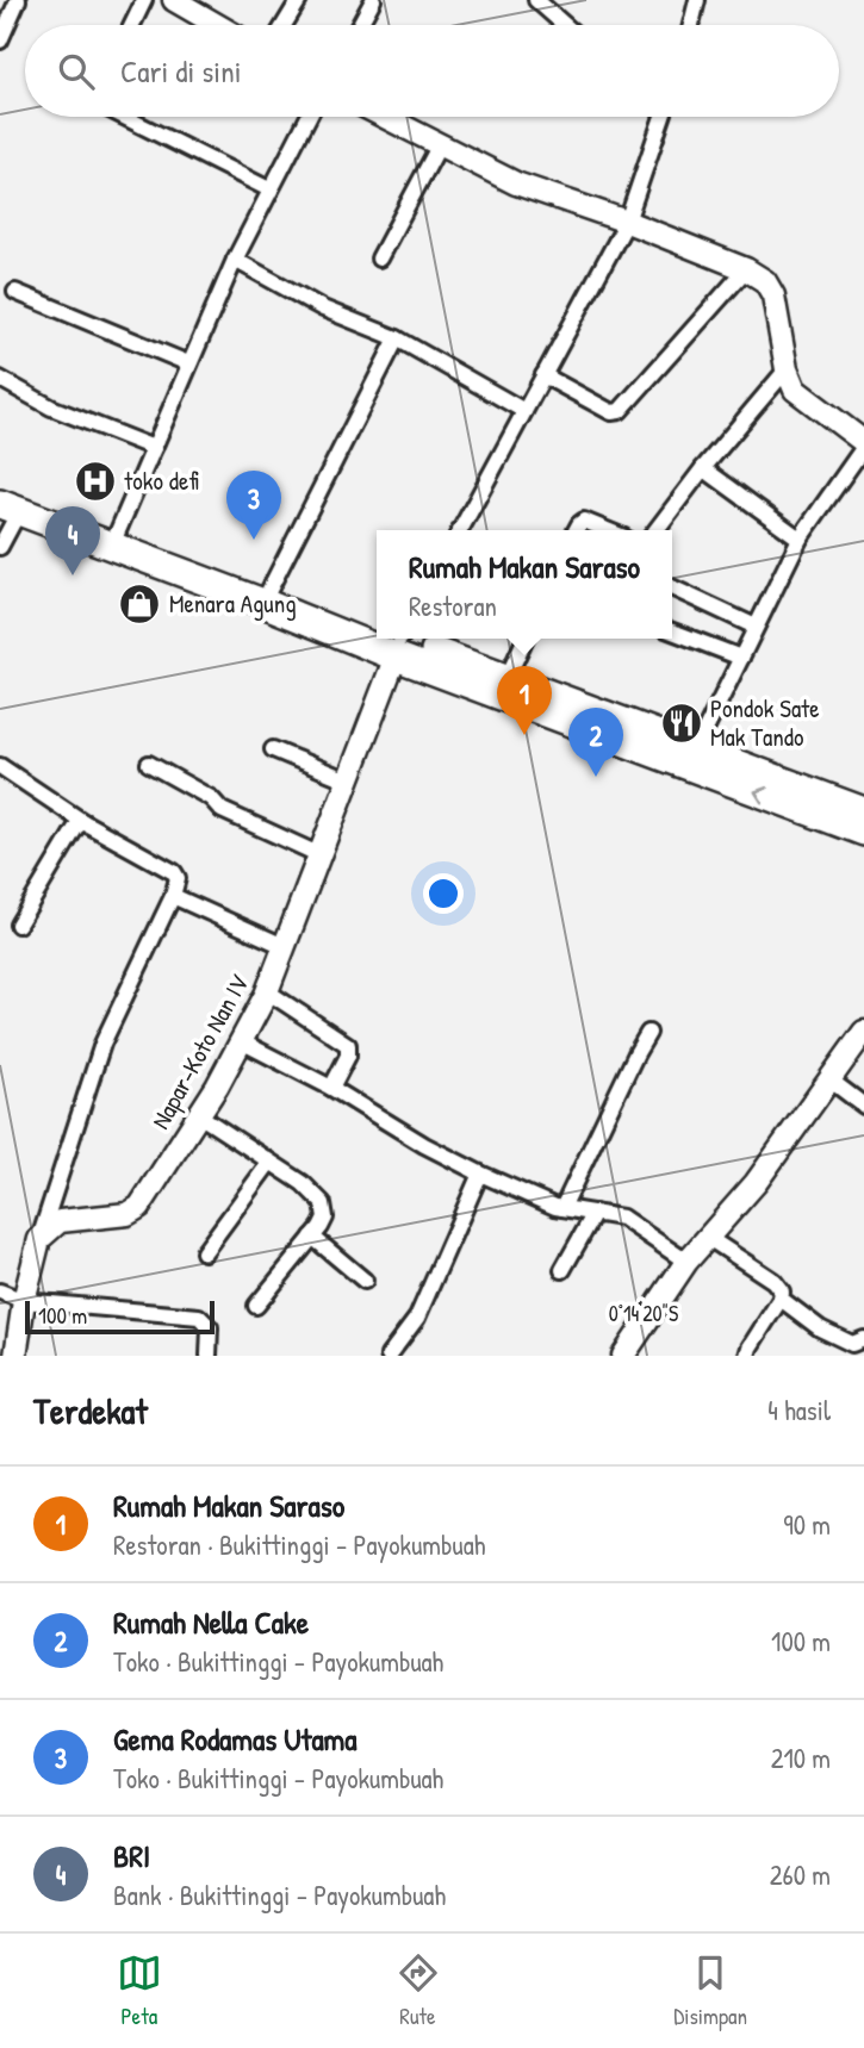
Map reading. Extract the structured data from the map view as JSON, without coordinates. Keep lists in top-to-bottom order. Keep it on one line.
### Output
{"streets":{"street":["Napar-Koto Nan IV"]},"places":{"hospital":["toko defi"],"shop":["Menara Agung"],"restaurant":["Pondok Sate Mak Tando"]},"scale_bar":"100 m","page":{"search":"Cari di sini","pins":["3","4","1","2"],"popup":["Rumah Makan Saraso","Restoran"],"scale":"100 m","heading":["Terdekat","4 hasil"],"list":[{"mark":"1","name":"Rumah Makan Saraso","note":"Restoran · Bukittinggi - Payokumbuah","value":"90 m"},{"mark":"2","name":"Rumah Nella Cake","note":"Toko · Bukittinggi - Payokumbuah","value":"100 m"},{"mark":"3","name":"Gema Rodamas Utama","note":"Toko · Bukittinggi - Payokumbuah","value":"210 m"},{"mark":"4","name":"BRI","note":"Bank · Bukittinggi - Payokumbuah","value":"260 m"}],"nav":["Peta","Rute","Disimpan"]},"coordinates":["0°14'20\"S"]}
